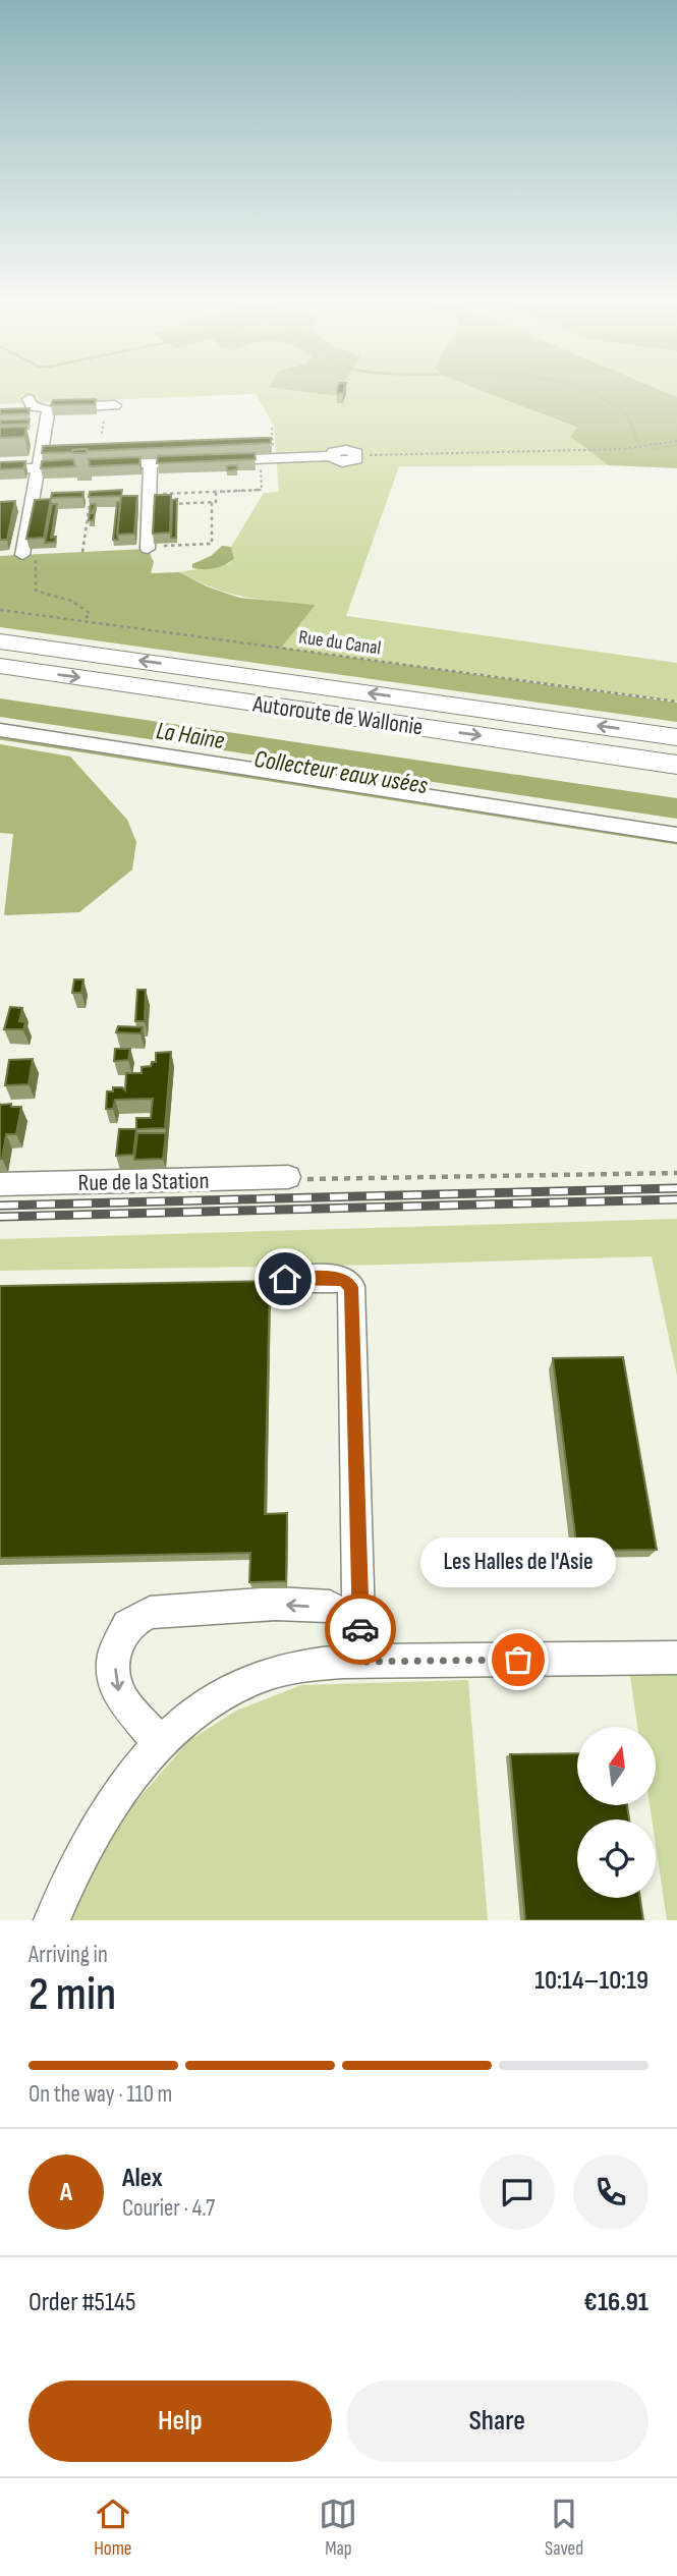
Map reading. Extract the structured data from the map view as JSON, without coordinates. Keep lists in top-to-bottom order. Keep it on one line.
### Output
{"streets":{"highway":["Autoroute de Wallonie"],"street":["Rue de la Station"],"path":["Rue du Canal"]},"water":["La Haine","Collecteur eaux usées"],"places":["Les Halles de l'Asie"],"north":"top","page":{"bubble":"Les Halles de l'Asie","heading":["2 min","Arriving in","10:14–10:19"],"panel":["Alex","Courier · 4.7","Order #5145","€16.91"],"bar":"On the way · 110 m","round":"A","buttons":["Help","Share"],"tabs":["Home","Map","Saved"]}}
